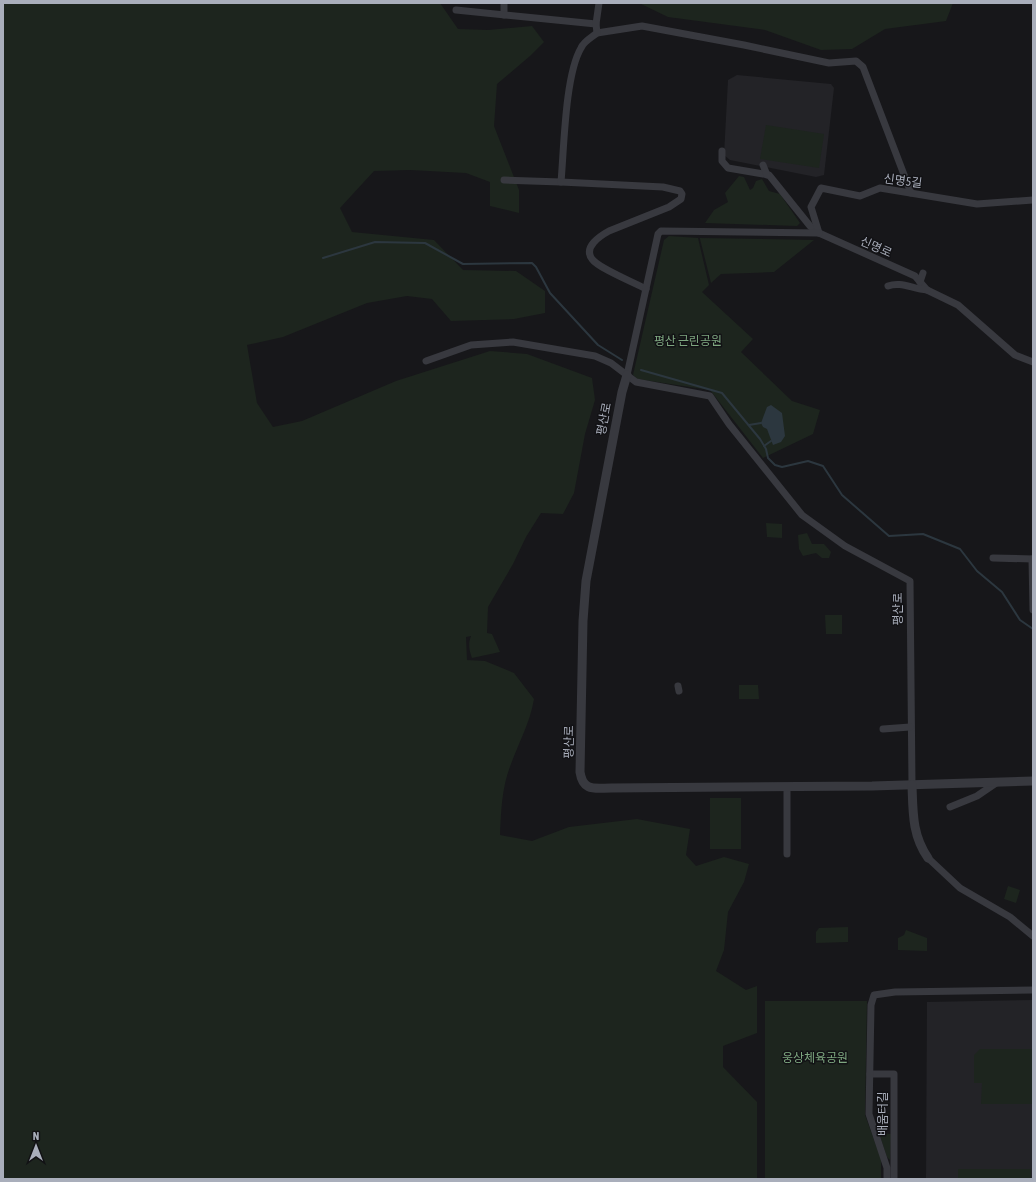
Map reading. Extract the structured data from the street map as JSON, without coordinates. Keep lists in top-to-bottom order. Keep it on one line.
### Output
{"streets":{"street":["신명5길","신명로","평산로","배움터길"]},"crossings":[["신명5길","신명로"]],"parks":["평산 근린공원","웅상체육공원"],"north":"top"}
